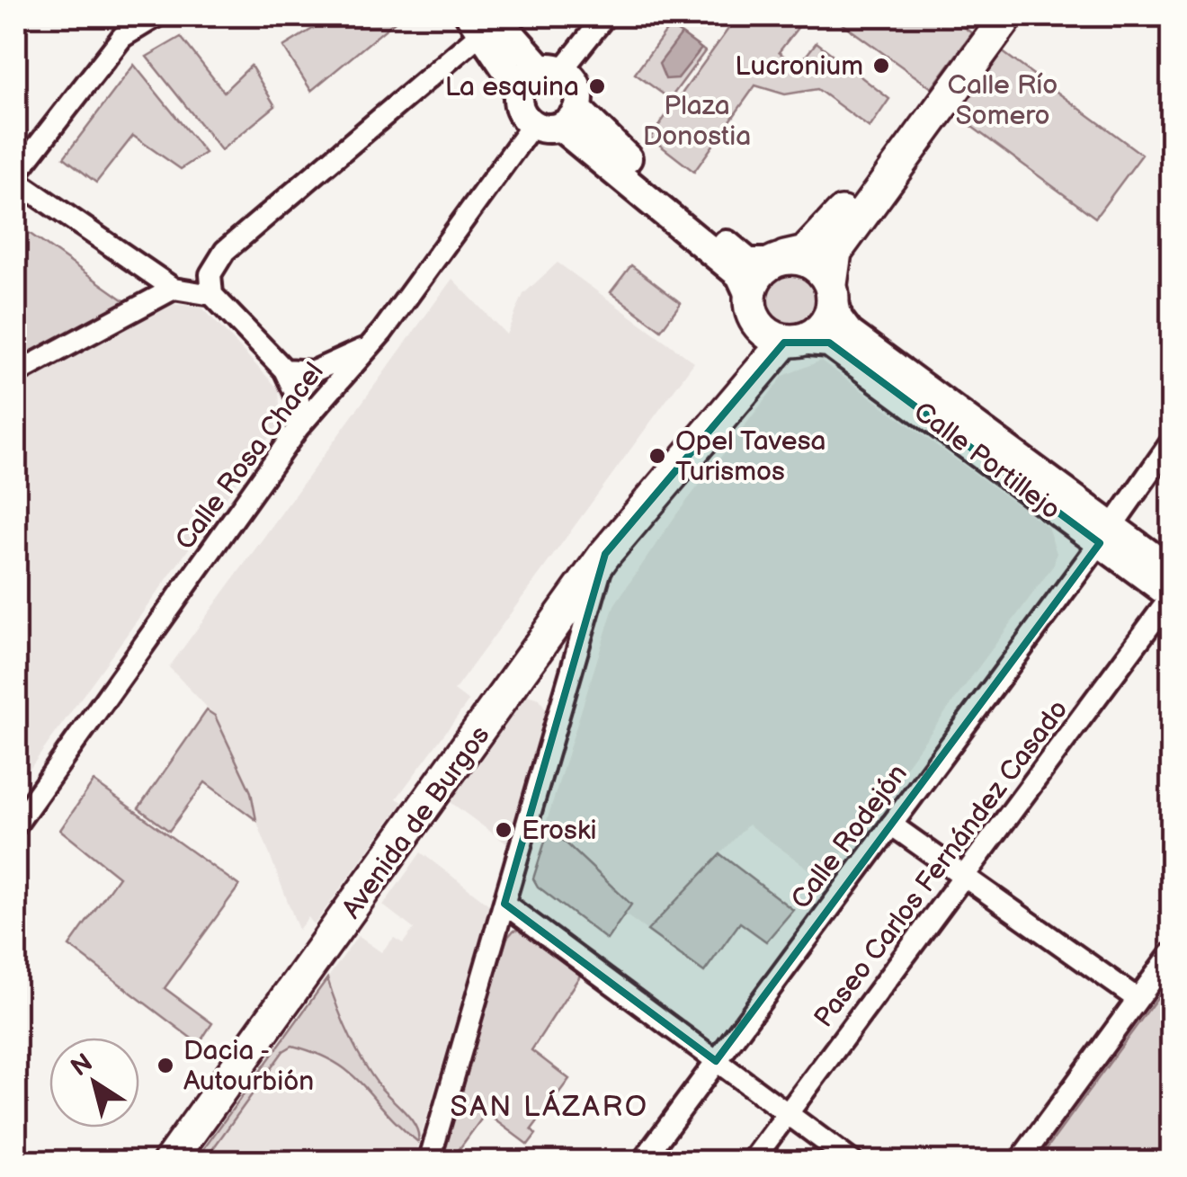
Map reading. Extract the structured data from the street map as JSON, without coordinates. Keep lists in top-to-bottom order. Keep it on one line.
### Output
{"streets":{"main road":["Calle Portillejo","Avenida de Burgos"],"street":["Calle Rosa Chacel","Calle Rodejón","Paseo Carlos Fernández Casado"]},"crossings":[["Calle Portillejo","Avenida de Burgos"],["Calle Portillejo","Calle Rodejón"],["Calle Portillejo","Paseo Carlos Fernández Casado"]],"districts":["SAN LÁZARO"],"parks":["Calle Río Somero","Plaza Donostia"],"places":["Lucronium","La esquina","Opel Tavesa Turismos","Eroski","Dacia - Autourbión"],"north":"top left"}
